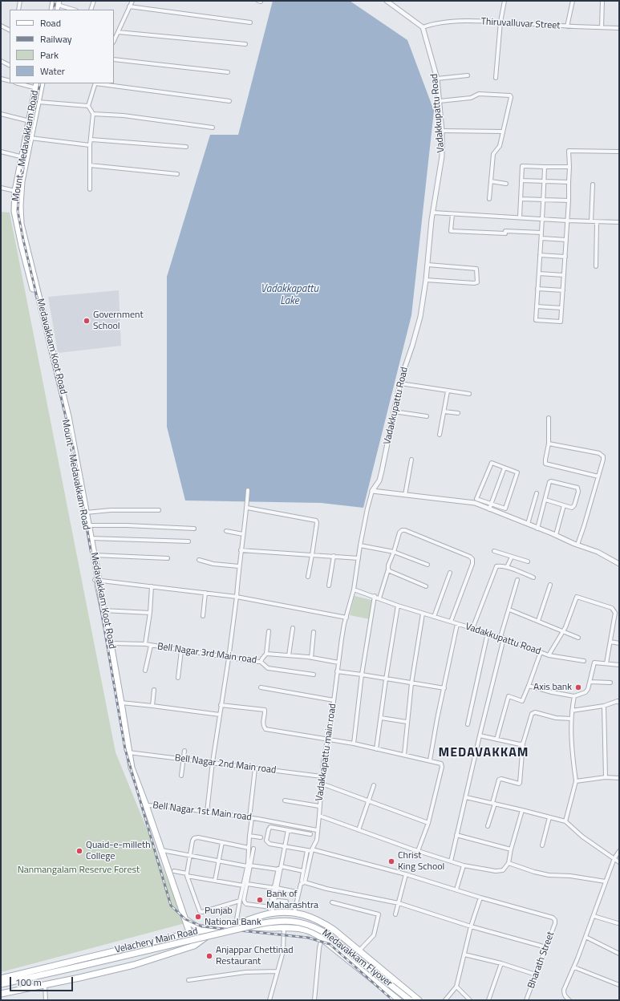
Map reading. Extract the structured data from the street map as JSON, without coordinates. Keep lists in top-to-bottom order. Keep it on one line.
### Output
{"streets":{"main road":["Mount - Medavakkam Road","Medavakkam Koot Road","Velachery Main Road","Medavakkam Flyover"],"street":["Thiruvalluvar Street","Vadakkupattu Road","Bell Nagar 3rd Main road","Vadakkapattu main road","Bell Nagar 2nd Main road","Bell Nagar 1st Main road","Bharath Street"]},"crossings":[["Thiruvalluvar Street","Vadakkupattu Road"],["Vadakkupattu Road","Vadakkapattu main road"],["Mount - Medavakkam Road","Medavakkam Koot Road"],["Medavakkam Koot Road","Bell Nagar 3rd Main road"],["Medavakkam Koot Road","Bell Nagar 2nd Main road"],["Medavakkam Koot Road","Bell Nagar 1st Main road"],["Medavakkam Koot Road","Velachery Main Road"],["Bell Nagar 3rd Main road","Vadakkapattu main road"],["Vadakkapattu main road","Bell Nagar 2nd Main road"],["Vadakkapattu main road","Bell Nagar 1st Main road"],["Vadakkapattu main road","Velachery Main Road"]],"districts":["MEDAVAKKAM"],"water":["Vadakkapattu Lake"],"parks":["Nanmangalam Reserve Forest"],"places":["Government School","Axis bank","Quaid-e-milleth College","Christ King School","Bank of Maharashtra","Punjab National Bank","Anjappar Chettinad Restaurant"],"legend":["Road","Railway","Park","Water"],"scale_bar":"100 m"}
